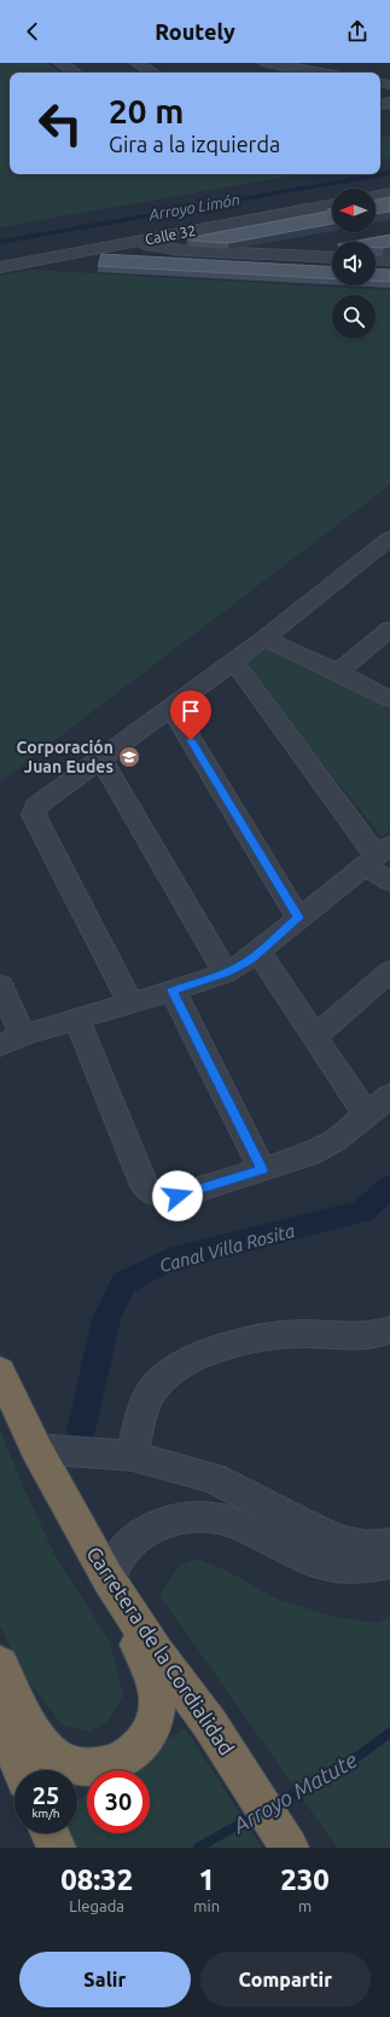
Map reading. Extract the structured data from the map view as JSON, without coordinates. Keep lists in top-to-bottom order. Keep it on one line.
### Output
{"streets":{"highway":["Carretera de la Cordialidad"],"street":["Calle 32"]},"water":["Arroyo Limón","Canal Villa Rosita","Arroyo Matute"],"places":{"school or university":["Corporación Juan Eudes"]},"north":"left","page":{"header":"Routely","turn":["20 m","Gira a la izquierda"],"speed":"25 km/h","limit":"30","eta":["08:32","Llegada","1","min","230","m"],"buttons":["Salir","Compartir"]}}
